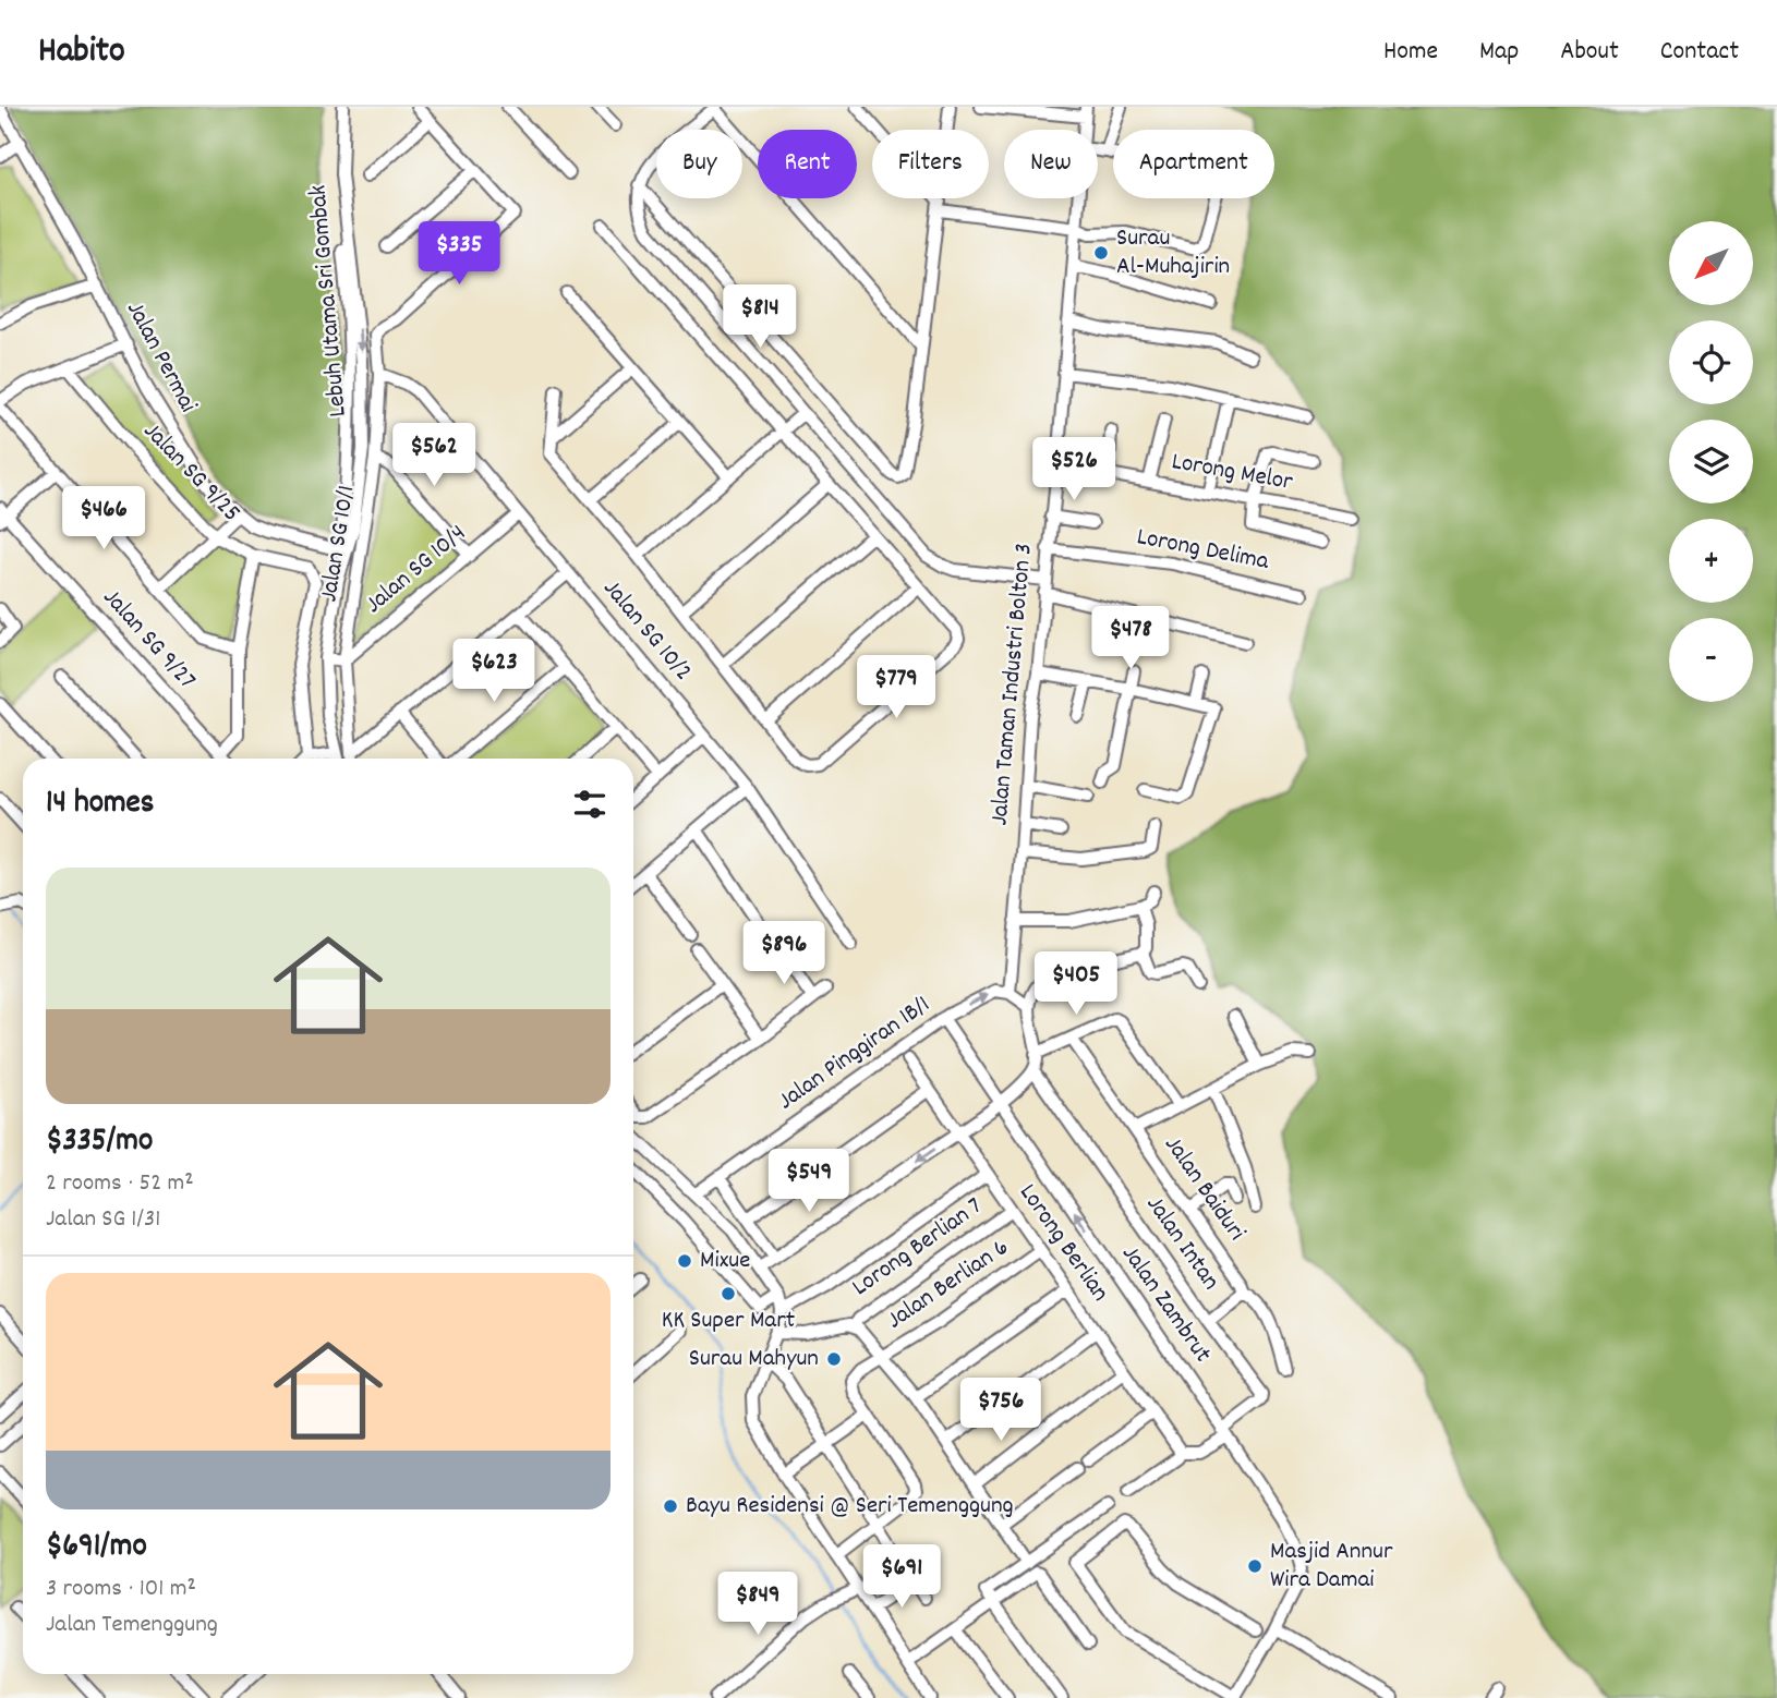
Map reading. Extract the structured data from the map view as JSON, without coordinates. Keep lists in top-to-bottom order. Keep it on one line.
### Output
{"streets":{"street":["Lebuh Utama Sri Gombak","Jalan Permai","Jalan SG 9/25","Lorong Melor","Jalan SG 10/1","Lorong Delima","Jalan SG 10/4","Jalan SG 10/2","Jalan SG 9/27","Jalan Taman Industri Bolton 3","Jalan Pinggiran 1B/1","Jalan Baiduri","Lorong Berlian","Jalan Intan","Lorong Berlian 7","Jalan Berlian 6","Jalan Zambrut"]},"crossings":[["Lebuh Utama Sri Gombak","Jalan Permai"],["Lorong Melor","Jalan Taman Industri Bolton 3"],["Jalan SG 10/1","Jalan SG 10/4"],["Jalan SG 10/1","Jalan SG 10/2"],["Lorong Delima","Jalan Taman Industri Bolton 3"],["Jalan SG 10/4","Jalan SG 10/2"],["Jalan Taman Industri Bolton 3","Jalan Pinggiran 1B/1"],["Jalan Pinggiran 1B/1","Jalan Zambrut"],["Lorong Berlian","Lorong Berlian 7"],["Lorong Berlian","Jalan Berlian 6"],["Jalan Intan","Jalan Zambrut"]],"one_way":["Jalan Zambrut"],"places":["Surau Al-Muhajirin","Mixue","KK Super Mart","Surau Mahyun","Bayu Residensi @ Seri Temenggung","Masjid Annur Wira Damai"],"north":"bottom left","page":{"header":"Habito","nav":["Home","Map","About","Contact"],"chip":["Buy","Rent","Filters","New","Apartment"],"map_buttons":["+","−"],"price":["$335","$814","$562","$526","$466","$478","$623","$779","$896","$405","$549","$756","$691","$849"],"heading":"14 homes","list":[{"name":"$335/mo","note":"2 rooms · 52 m² · Jalan SG 1/31"},{"name":"$691/mo","note":"3 rooms · 101 m² · Jalan Temenggung"}]}}
